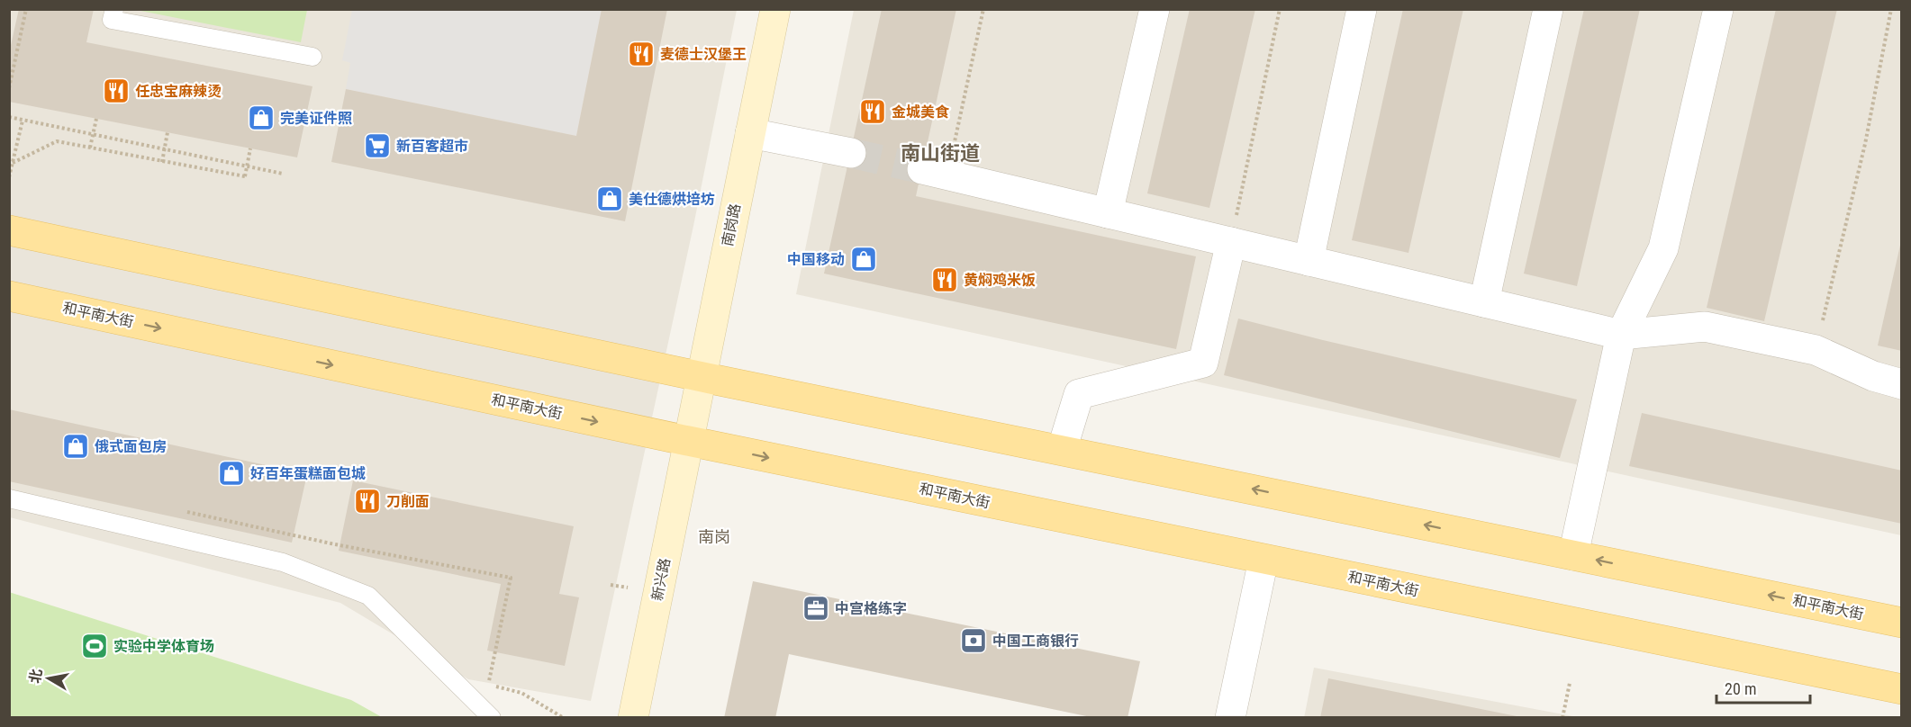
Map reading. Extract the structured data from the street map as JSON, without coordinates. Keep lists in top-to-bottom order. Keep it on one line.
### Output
{"streets":{"main road":["和平南大街"],"street":["南岗路","新兴路"]},"crossings":[["南岗路","和平南大街"],["南岗路","新兴路"],["和平南大街","新兴路"]],"districts":["南山街道","南岗"],"places":{"restaurant":["麦德士汉堡王","任忠宝麻辣烫","金城美食","黄焖鸡米饭","刀削面"],"shop":["完美证件照","美仕德烘培坊","中国移动","俄式面包房","好百年蛋糕面包城"],"supermarket":["新百客超市"],"office":["中宫格练字"],"bank":["中国工商银行"],"sports":["实验中学体育场"]},"scale_bar":"20 m","north":"left"}
